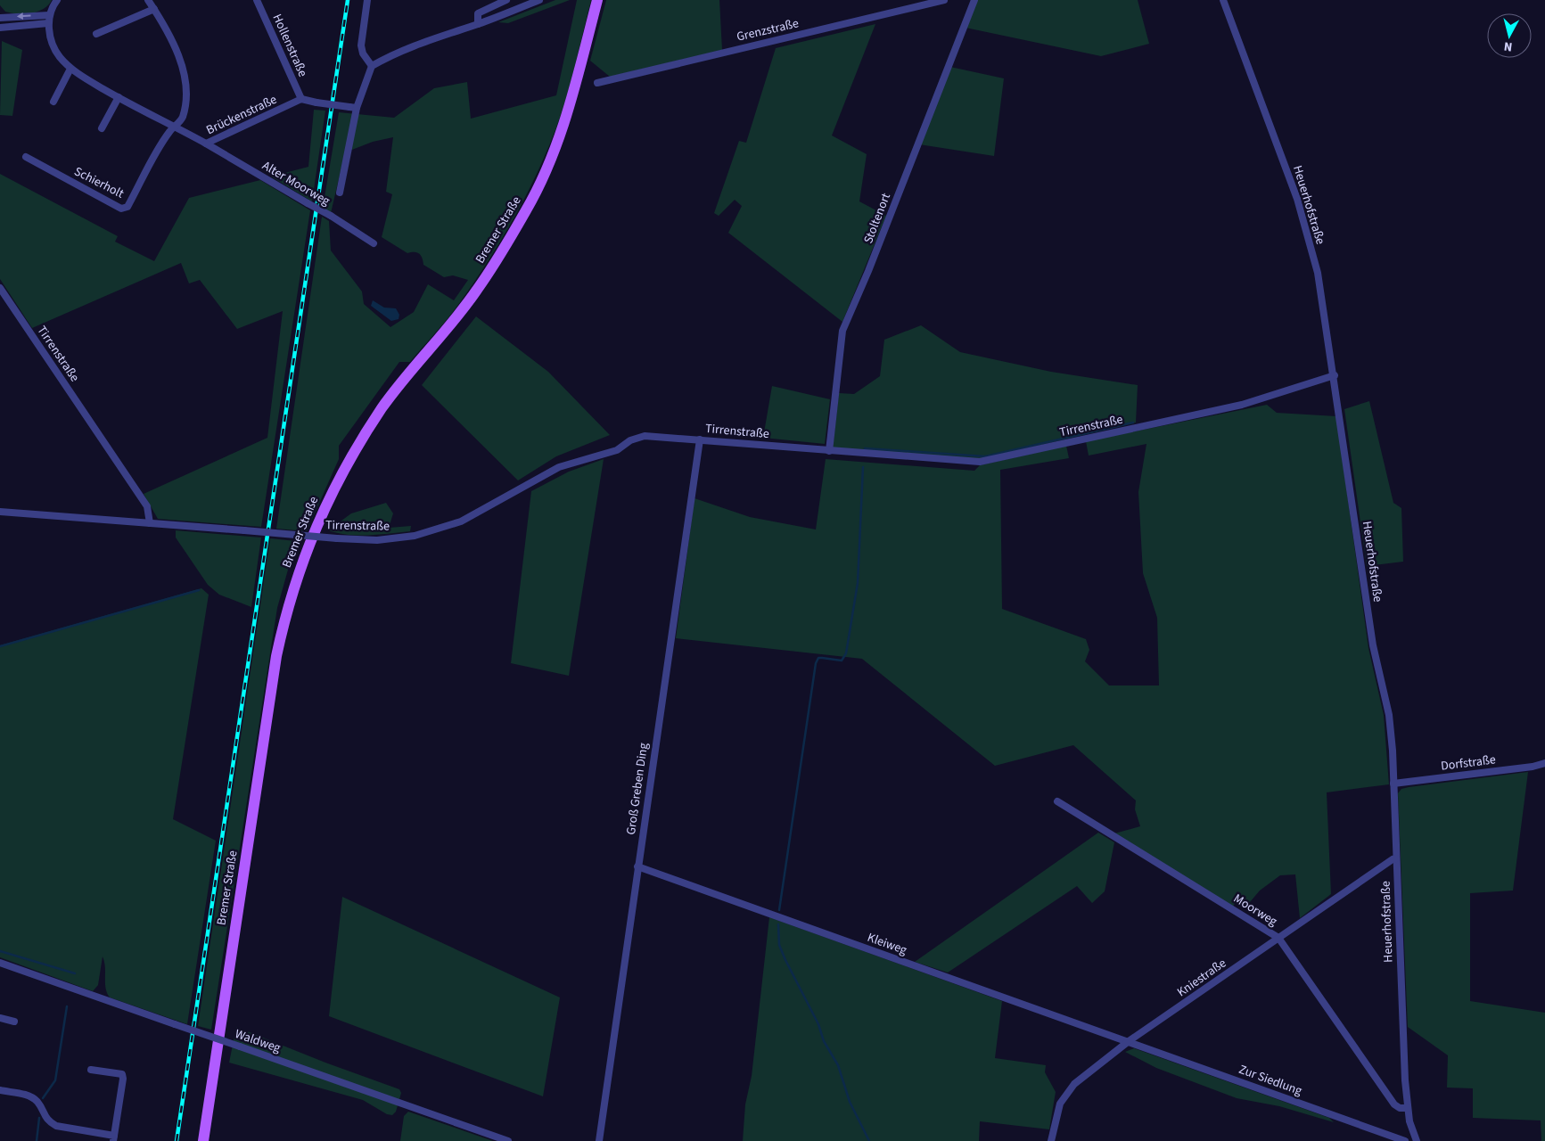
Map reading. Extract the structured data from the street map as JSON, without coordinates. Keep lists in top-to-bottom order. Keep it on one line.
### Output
{"streets":{"main road":["Bremer Straße"],"street":["Grenzstraße","Hollenstraße","Brückenstraße","Schierholt","Alter Moorweg","Heuerhofstraße","Stoltenort","Tirrenstraße","Dorfstraße","Groß Greben Ding","Moorweg","Kleiweg","Kniestraße","Waldweg","Zur Siedlung"]},"crossings":[["Hollenstraße","Brückenstraße"],["Brückenstraße","Schierholt"],["Brückenstraße","Alter Moorweg"],["Heuerhofstraße","Tirrenstraße"],["Heuerhofstraße","Dorfstraße"],["Heuerhofstraße","Moorweg"],["Heuerhofstraße","Kniestraße"],["Stoltenort","Tirrenstraße"],["Tirrenstraße","Groß Greben Ding"],["Groß Greben Ding","Kleiweg"],["Moorweg","Kniestraße"],["Kleiweg","Kniestraße"],["Kleiweg","Zur Siedlung"],["Kniestraße","Zur Siedlung"]],"north":"bottom"}
